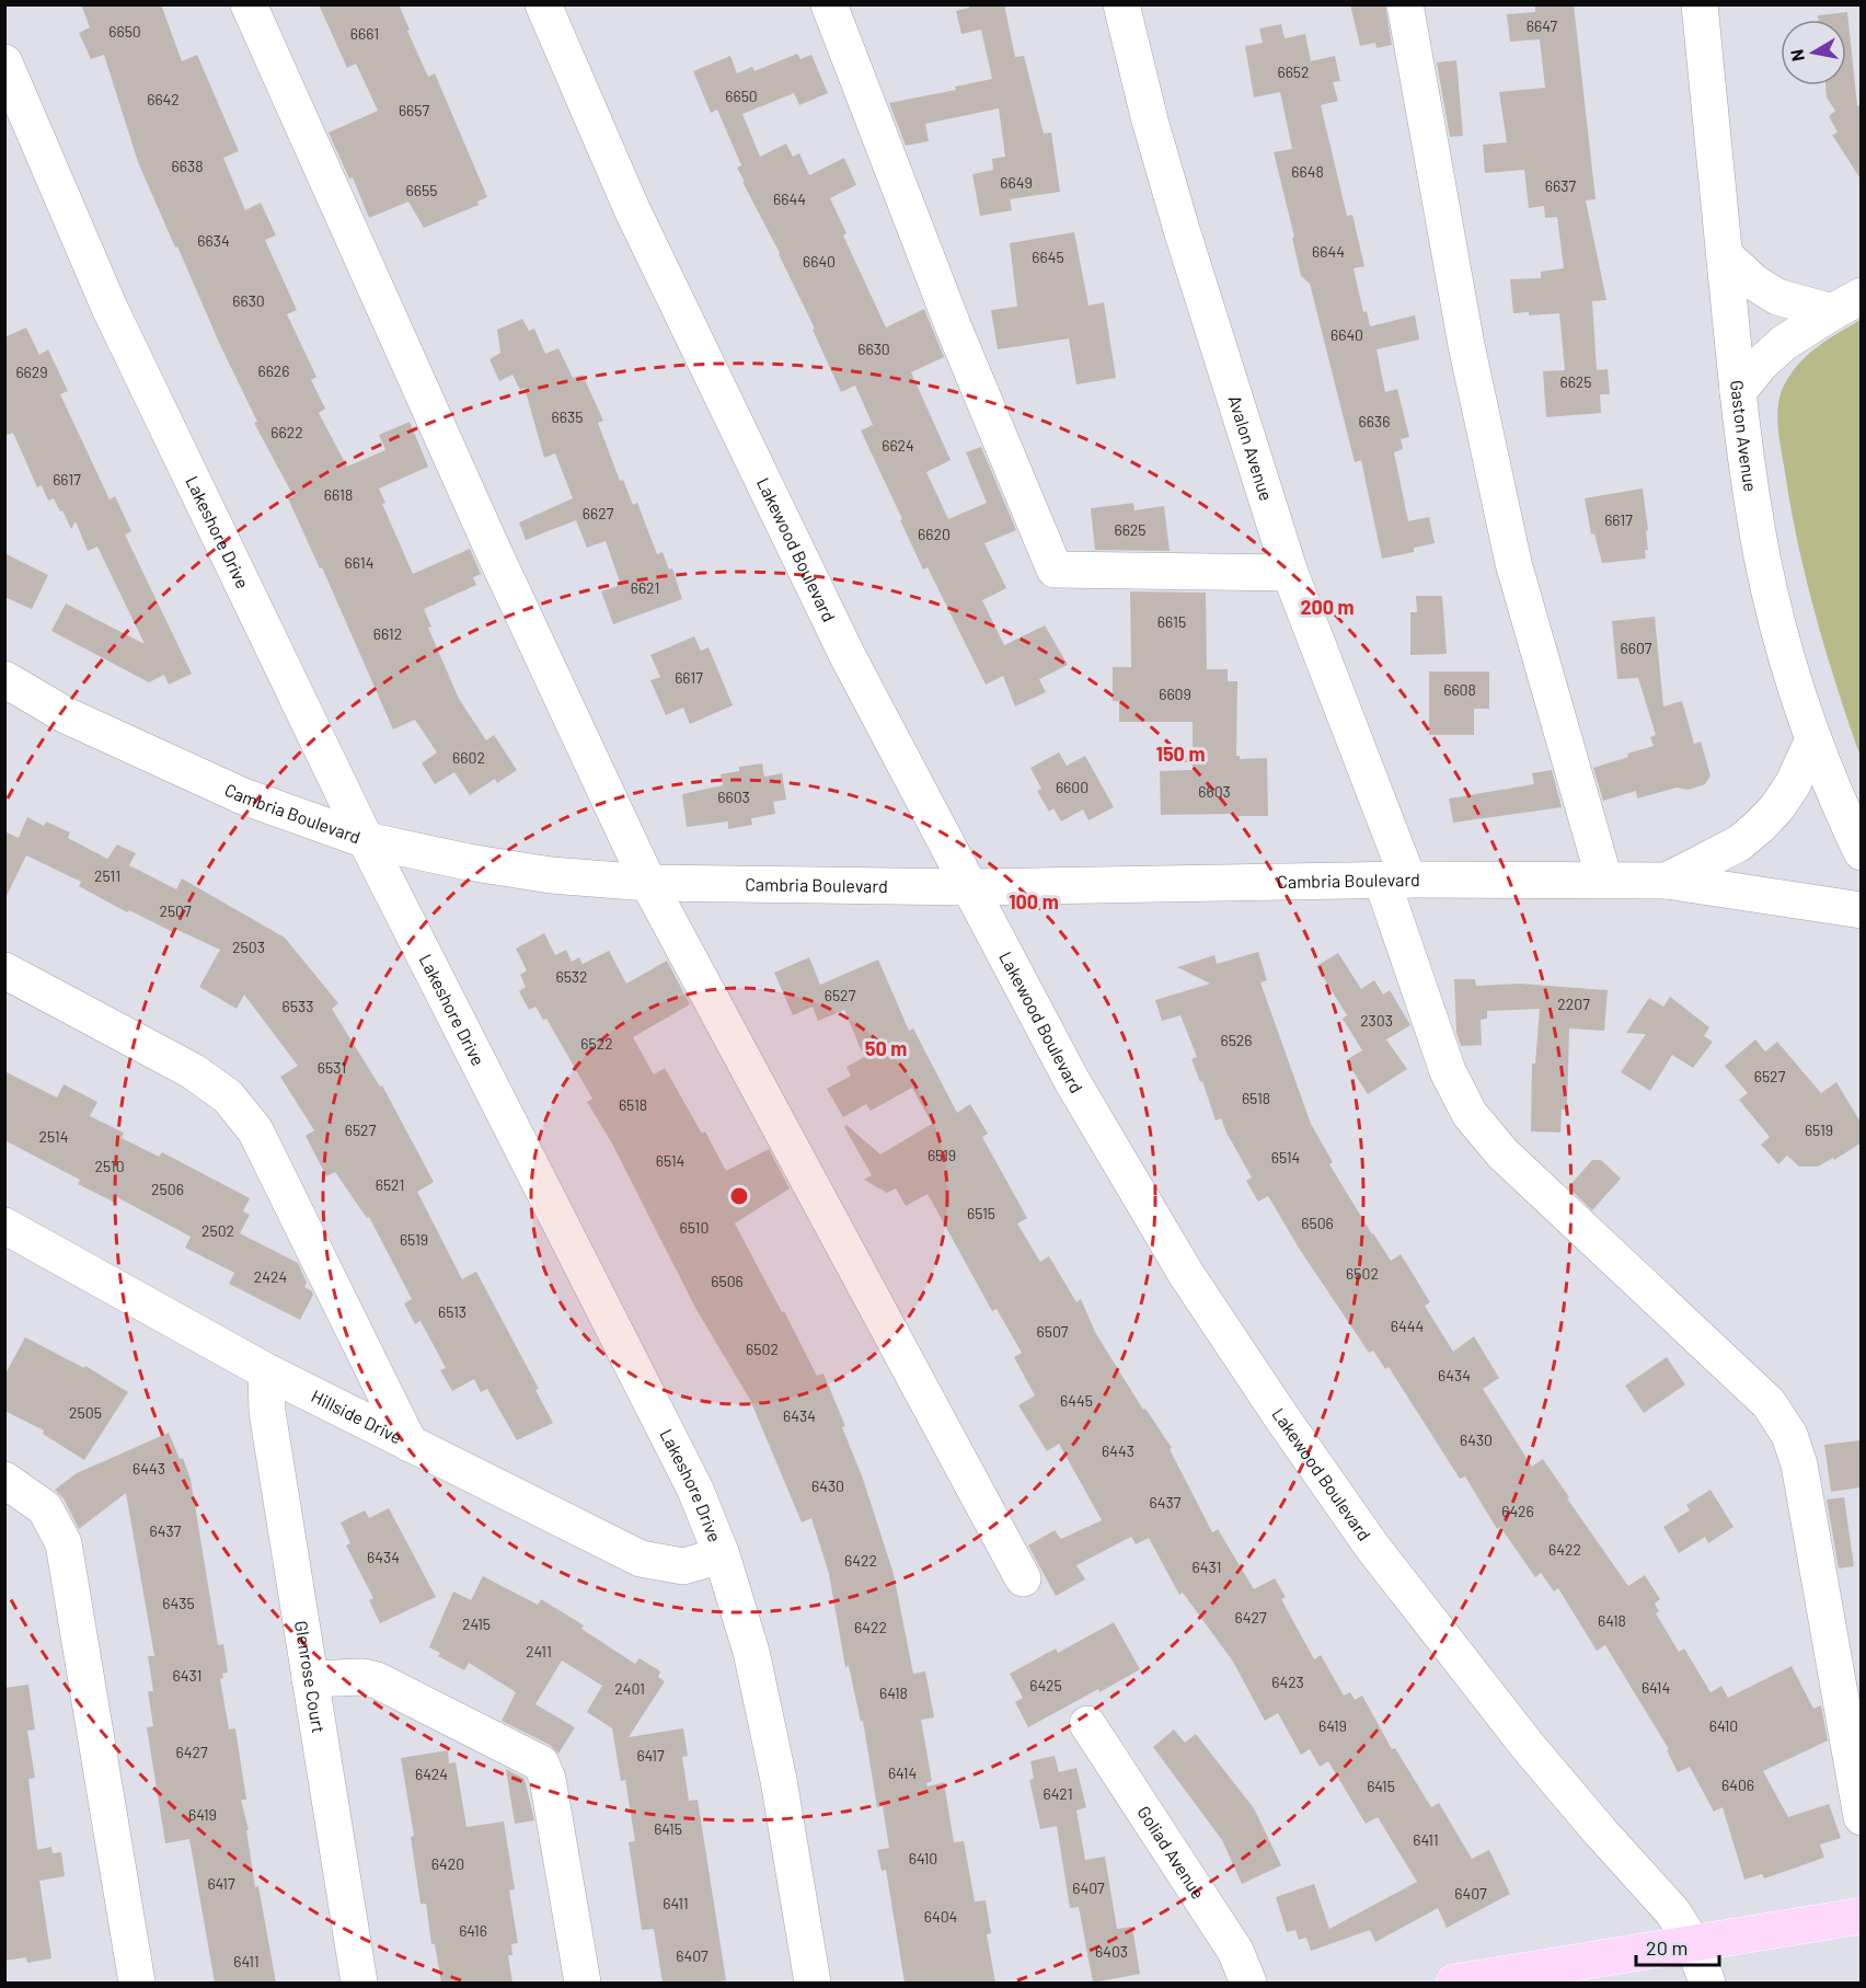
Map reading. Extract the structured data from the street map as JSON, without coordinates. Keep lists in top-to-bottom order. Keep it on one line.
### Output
{"streets":{"street":["Gaston Avenue","Avalon Avenue","Lakeshore Drive","Lakewood Boulevard","Cambria Boulevard","Hillside Drive","Glenrose Court","Goliad Avenue"]},"crossings":[["Gaston Avenue","Cambria Boulevard"],["Avalon Avenue","Cambria Boulevard"],["Lakeshore Drive","Cambria Boulevard"],["Lakeshore Drive","Hillside Drive"],["Lakewood Boulevard","Cambria Boulevard"],["Hillside Drive","Glenrose Court"]],"house_numbers":["6647","6650","6661","6652","6650","6642","6657","6638","6648","6649","6637","6655","6644","6634","6644","6645","6640","6630","6640","6630","6626","6629","6625","6635","6636","6622","6624","6617","6618","6627","6617","6625","6620","6614","6621","6615","6612","6607","6617","6608","6609","6602","6600","6603","6603","2511","2507","2503","6532","6527","2207","6533","2303","6526","6522","6531","6527","6518","6518","6527","6519","2514","6519","6514","6514","2510","6521","2506","6515","6506","6510","2502","6519","6502","2424","6506","6513","6444","6507","6502","6434","6445","2505","6434","6430","6443","6443","6430","6437","6426","6437","6422","6434","6422","6431","6435","6427","6418","2415","6422","2411","6431","6423","6425","6414","2401","6418","6419","6410","6427","6417","6414","6424","6406","6415","6421","6419","6415","6411","6410","6420","6417","6407","6407","6411","6404","6416","6403","6407","6411"],"scale_bar":"20 m","north":"left","rings":["200 m","150 m","100 m","50 m"]}
